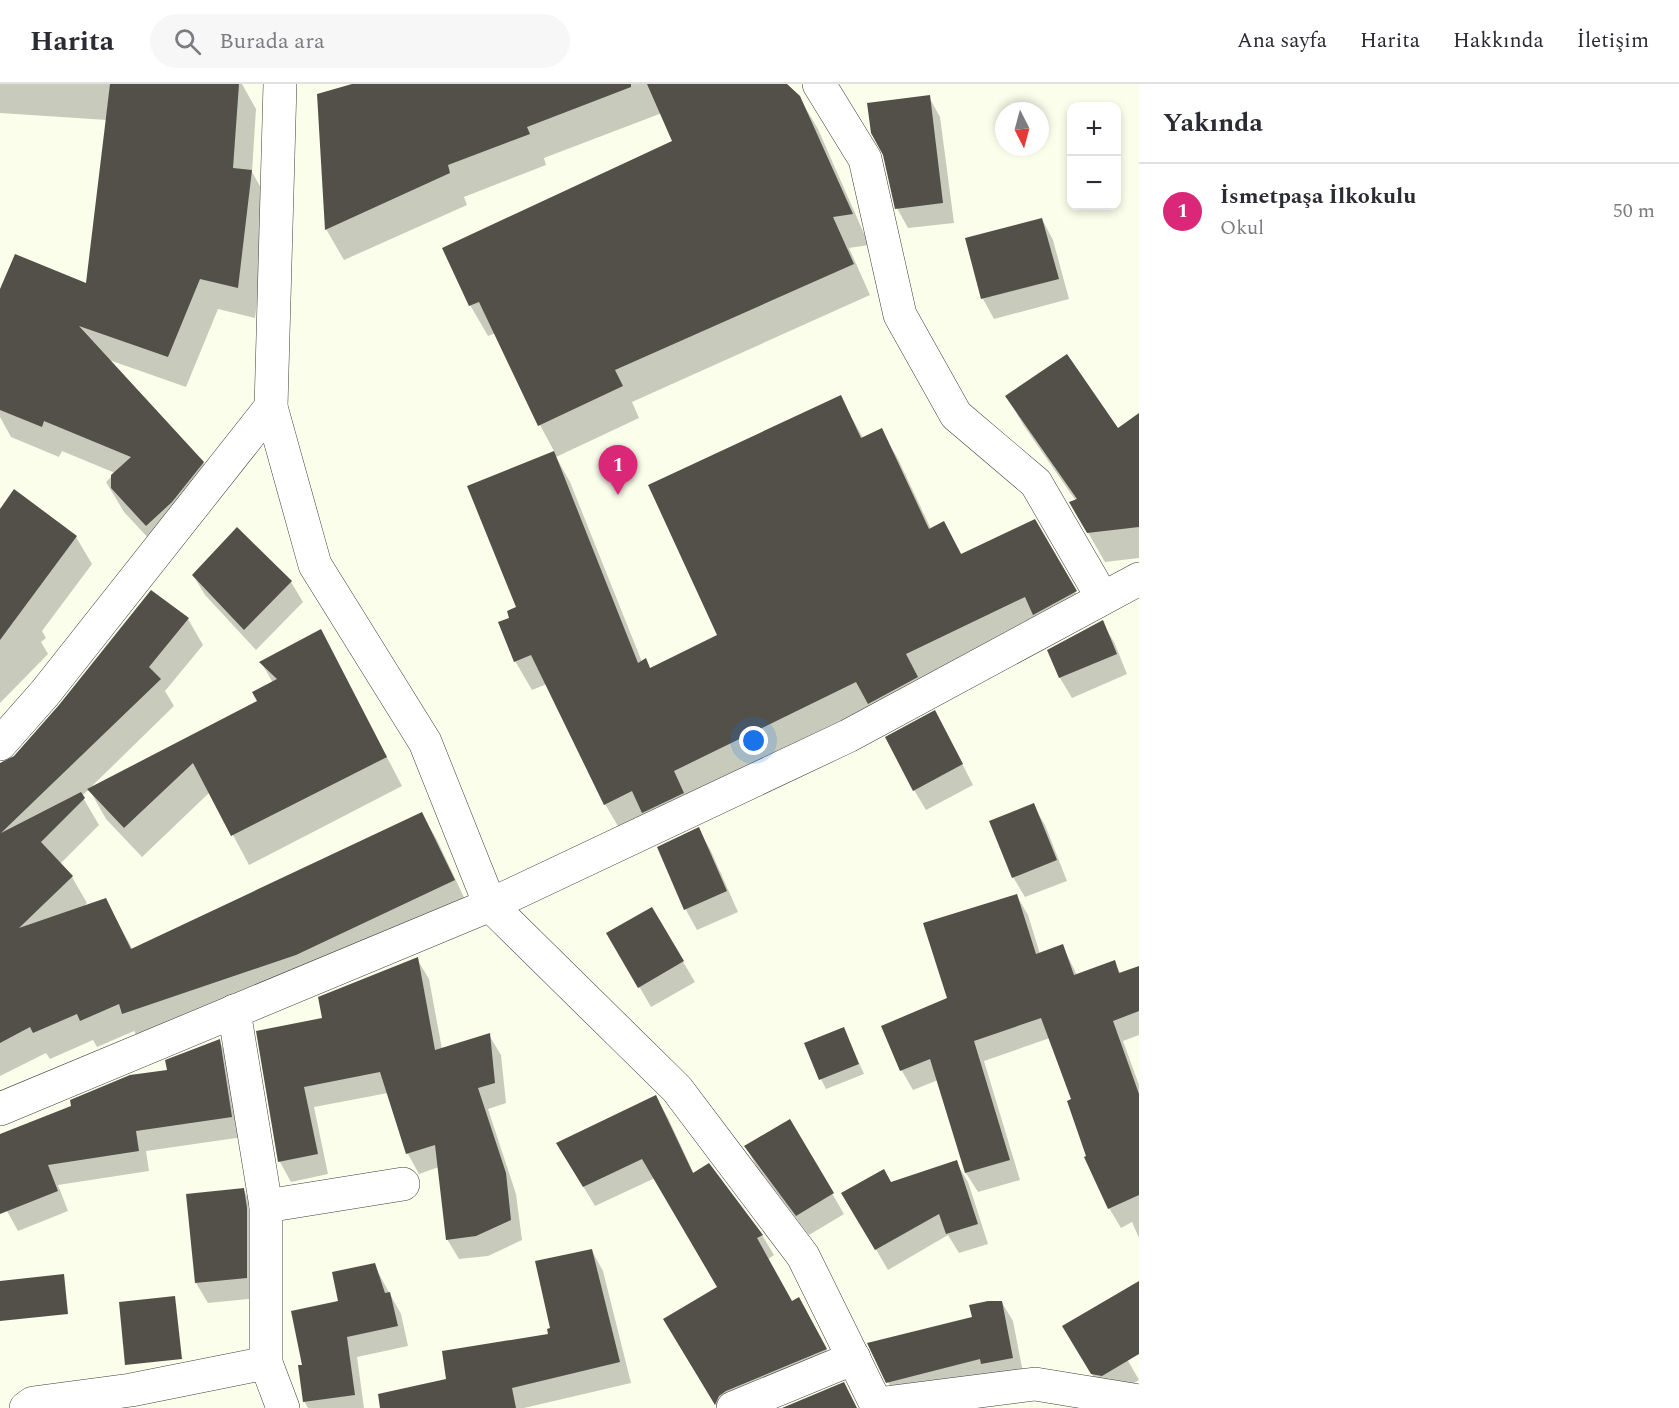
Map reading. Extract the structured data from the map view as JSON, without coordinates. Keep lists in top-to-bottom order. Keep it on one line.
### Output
{"north":"bottom","page":{"header":"Harita","search":"Burada ara","nav":["Ana sayfa","Harita","Hakkında","İletişim"],"heading":"Yakında","map_buttons":["+","−"],"list":[{"mark":"1","name":"İsmetpaşa İlkokulu","note":"Okul","value":"50 m"}],"pins":"1"}}
